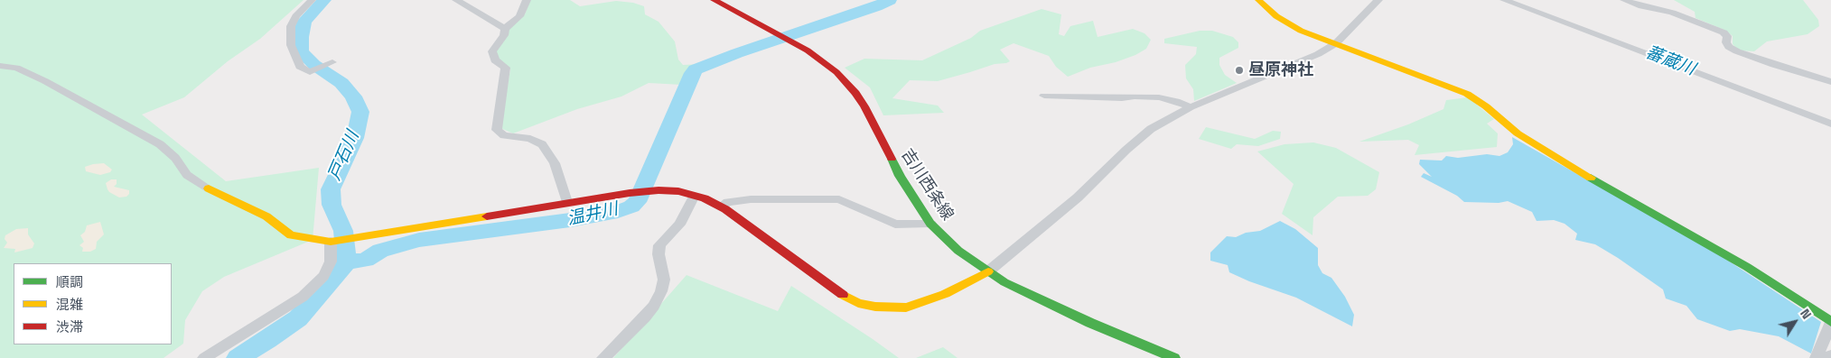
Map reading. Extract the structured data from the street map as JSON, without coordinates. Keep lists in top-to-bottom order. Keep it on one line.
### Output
{"streets":{"street":["吉川西条線"]},"water":["蕃蔵川","戸石川","温井川"],"places":["昼原神社"],"legend":["順調","混雑","渋滞"],"north":"top right"}
